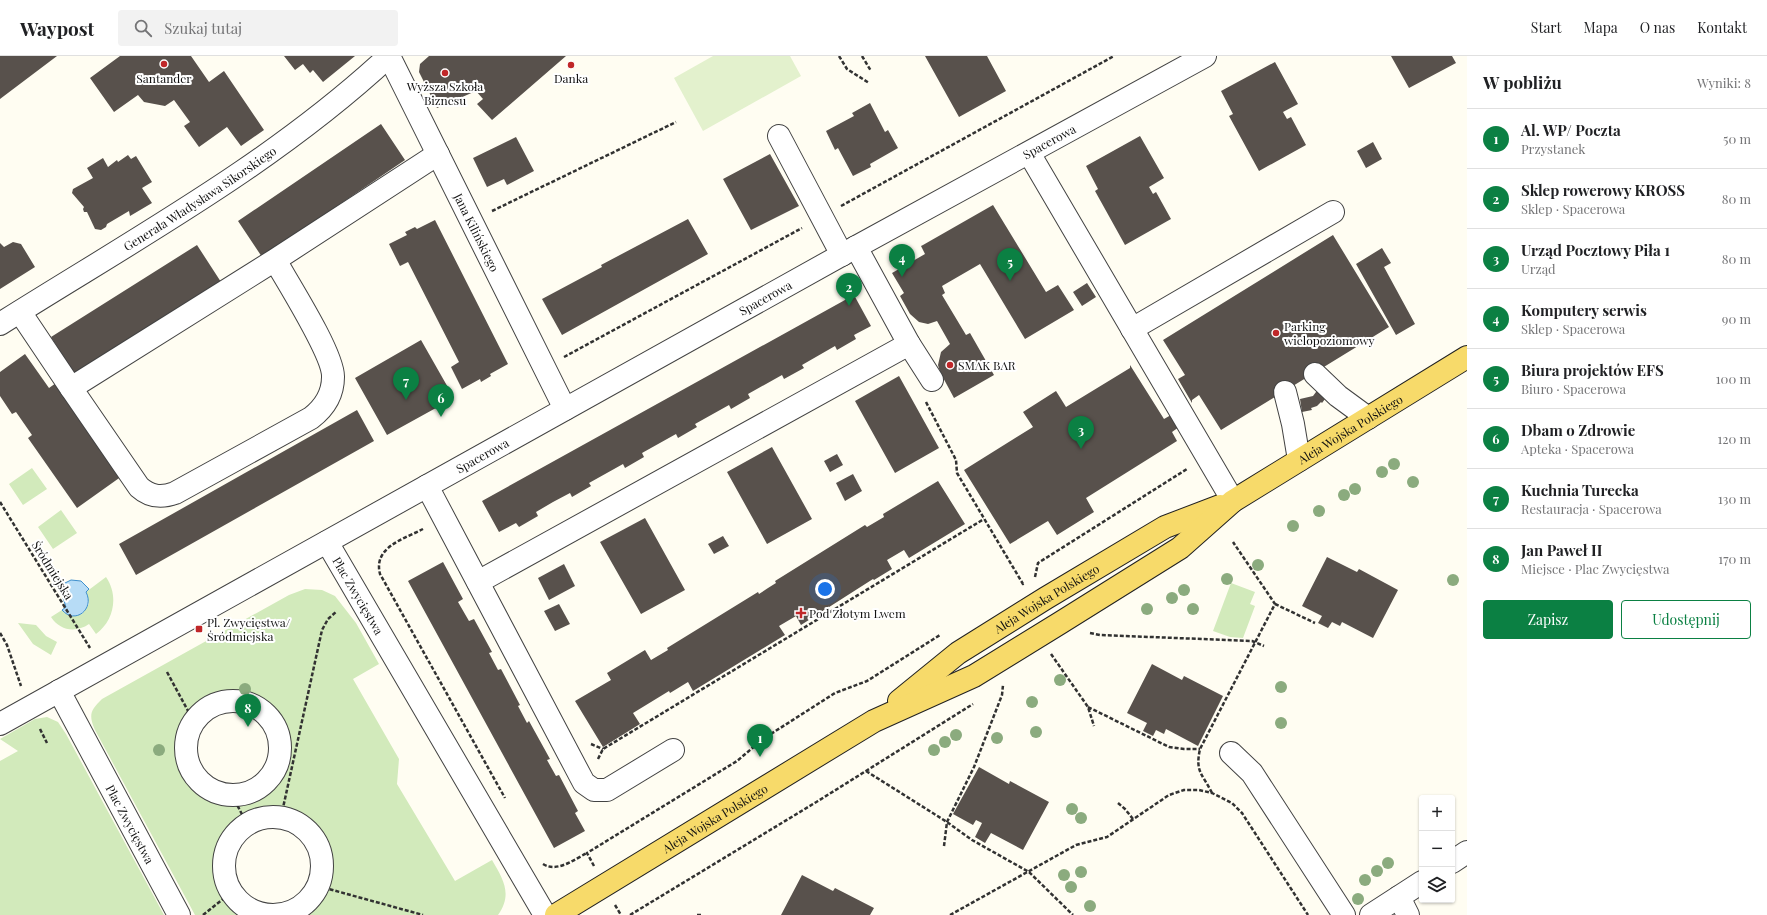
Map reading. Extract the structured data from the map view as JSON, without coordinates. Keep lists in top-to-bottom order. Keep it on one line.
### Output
{"streets":{"main road":["Aleja Wojska Polskiego"],"street":["Spacerowa","Generała Władysława Sikorskiego","Jana Kilińskiego","Plac Zwycięstwa"],"path":["Śródmiejska"]},"crossings":[["Spacerowa","Jana Kilińskiego"],["Spacerowa","Plac Zwycięstwa"],["Generała Władysława Sikorskiego","Jana Kilińskiego"]],"places":{"other":["Santander","Danka","Wyższa Szkoła Biznesu","Parking wielopoziomowy","SMAK BAR"],"health":["Pod Złotym Lwem"],"transit":["Pl. Zwycięstwa/ Śródmiejska"]},"page":{"header":"Waypost","search":"Szukaj tutaj","nav":["Start","Mapa","O nas","Kontakt"],"heading":["W pobliżu","Wyniki: 8"],"list":[{"mark":"1","name":"Al. WP/ Poczta","note":"Przystanek","value":"50 m"},{"mark":"2","name":"Sklep rowerowy KROSS","note":"Sklep · Spacerowa","value":"80 m"},{"mark":"3","name":"Urząd Pocztowy Piła 1","note":"Urząd","value":"80 m"},{"mark":"4","name":"Komputery serwis","note":"Sklep · Spacerowa","value":"90 m"},{"mark":"5","name":"Biura projektów EFS","note":"Biuro · Spacerowa","value":"100 m"},{"mark":"6","name":"Dbam o Zdrowie","note":"Apteka · Spacerowa","value":"120 m"},{"mark":"7","name":"Kuchnia Turecka","note":"Restauracja · Spacerowa","value":"130 m"},{"mark":"8","name":"Jan Paweł II","note":"Miejsce · Plac Zwycięstwa","value":"170 m"}],"pins":["4","5","2","7","6","3","8","1"],"buttons":["Zapisz","Udostępnij"],"map_buttons":["+","−"]}}
